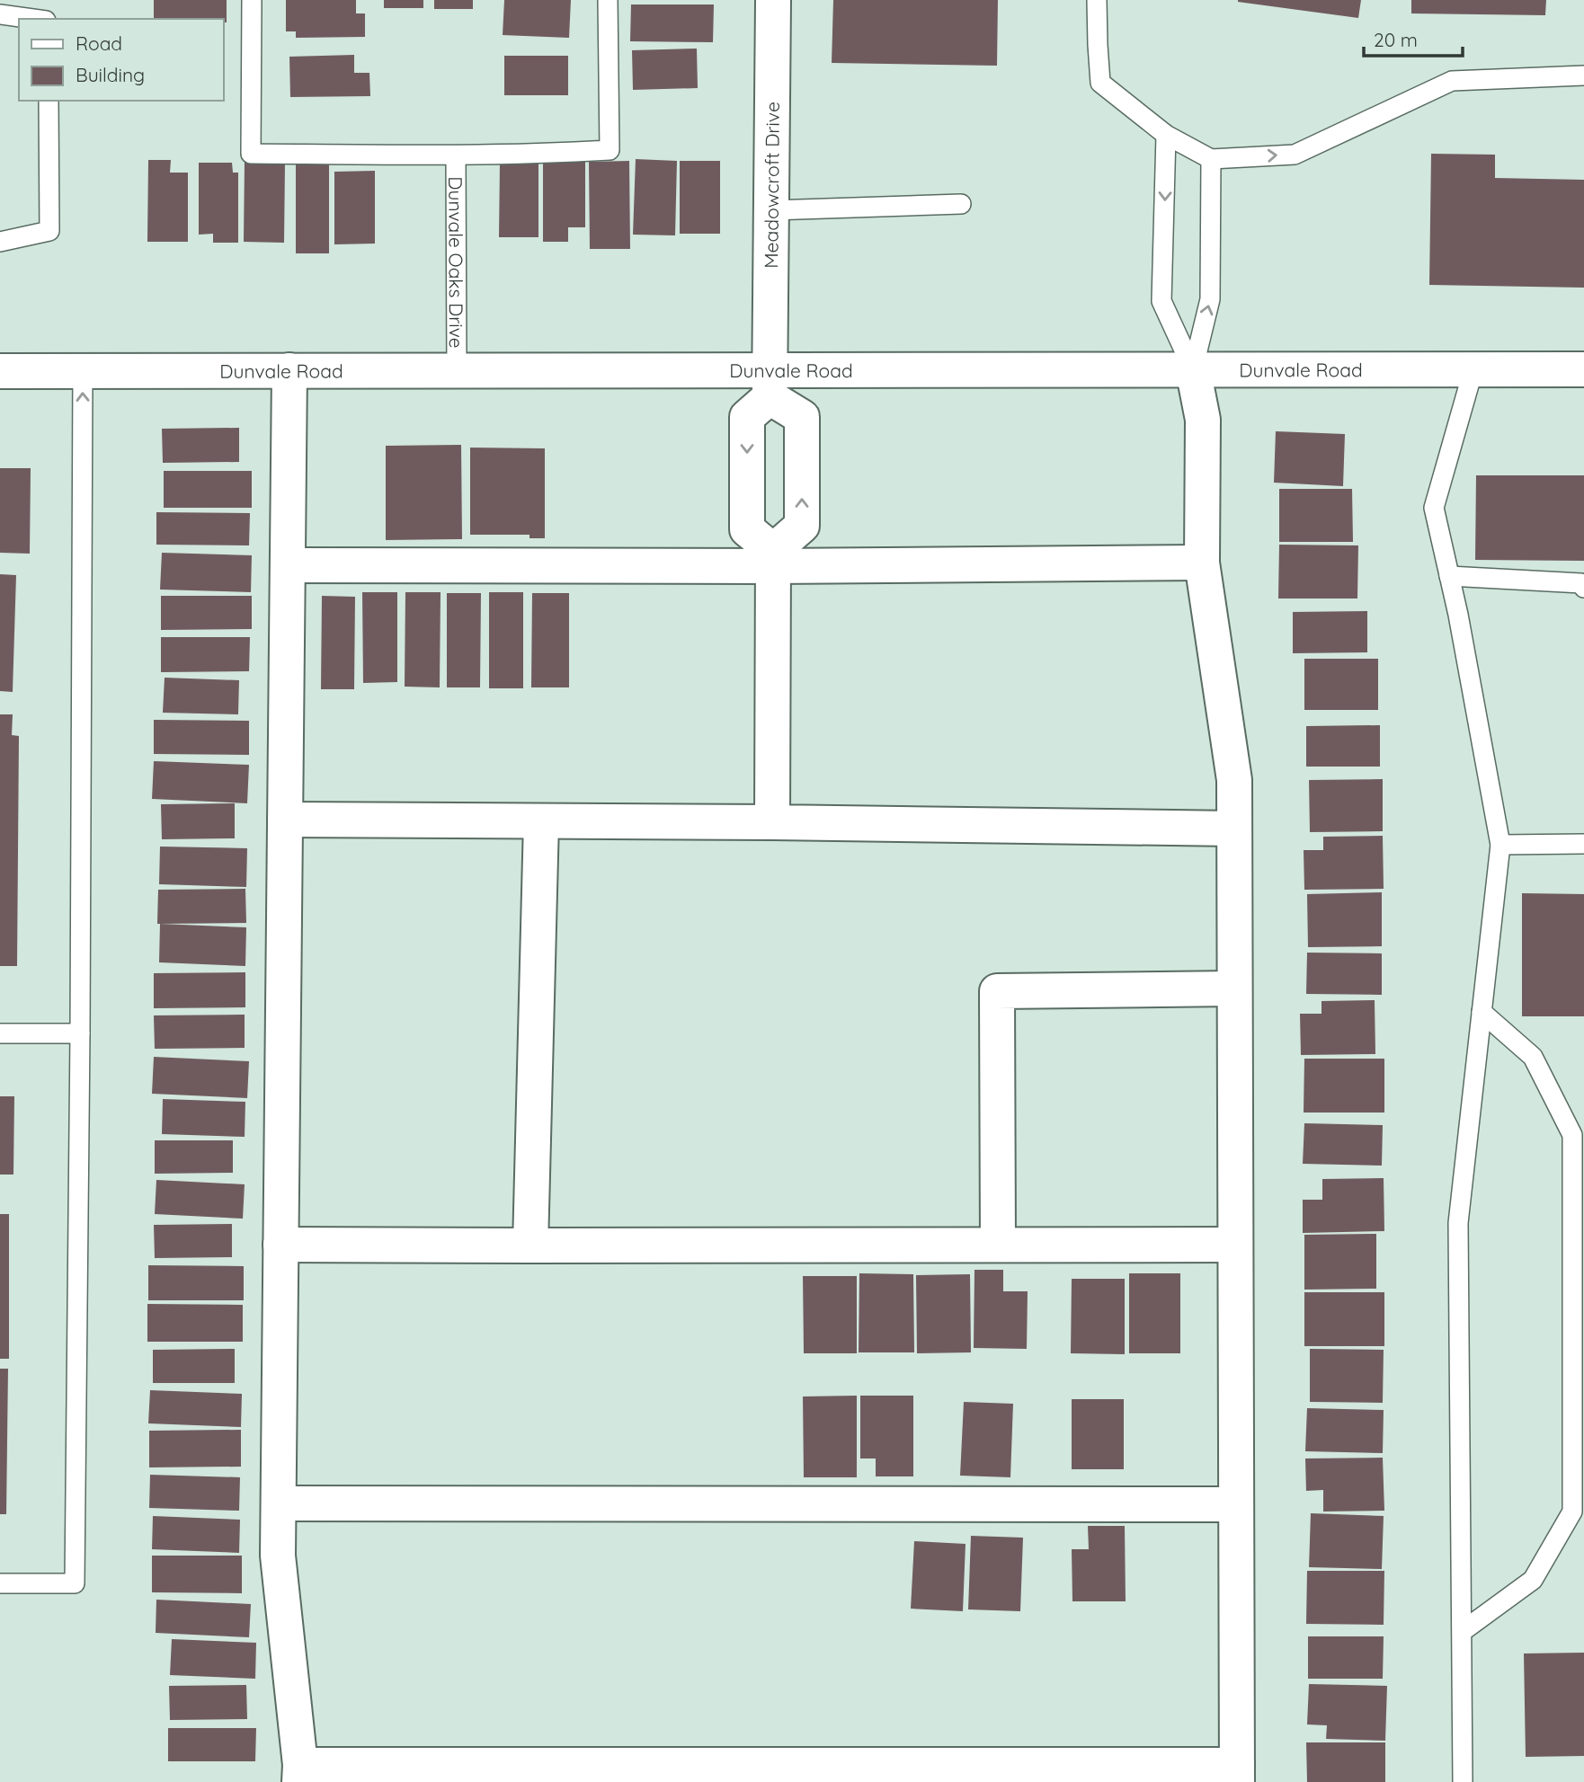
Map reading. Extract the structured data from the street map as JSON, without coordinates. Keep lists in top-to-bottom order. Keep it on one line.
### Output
{"streets":{"street":["Meadowcroft Drive","Dunvale Road"],"lane":["Dunvale Oaks Drive"]},"crossings":[["Meadowcroft Drive","Dunvale Road"],["Dunvale Oaks Drive","Dunvale Road"]],"legend":["Road","Building"],"scale_bar":"20 m"}
